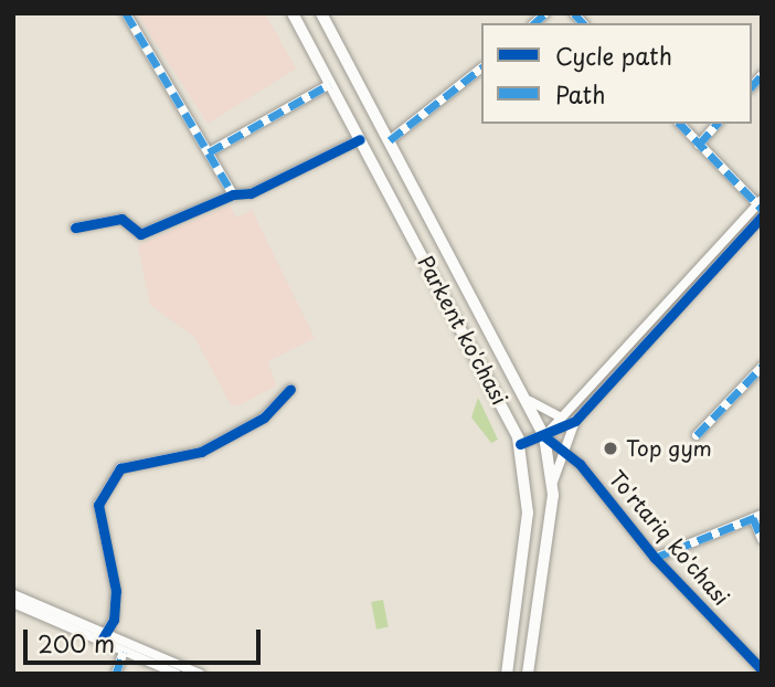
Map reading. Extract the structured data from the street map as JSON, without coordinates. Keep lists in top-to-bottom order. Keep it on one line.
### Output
{"streets":{"main road":["Parkent ko'chasi"],"street":["To'rtariq ko'chasi"]},"crossings":[["Parkent ko'chasi","To'rtariq ko'chasi"]],"places":["Top gym"],"legend":["Cycle path","Path"],"scale_bar":"200 m"}
